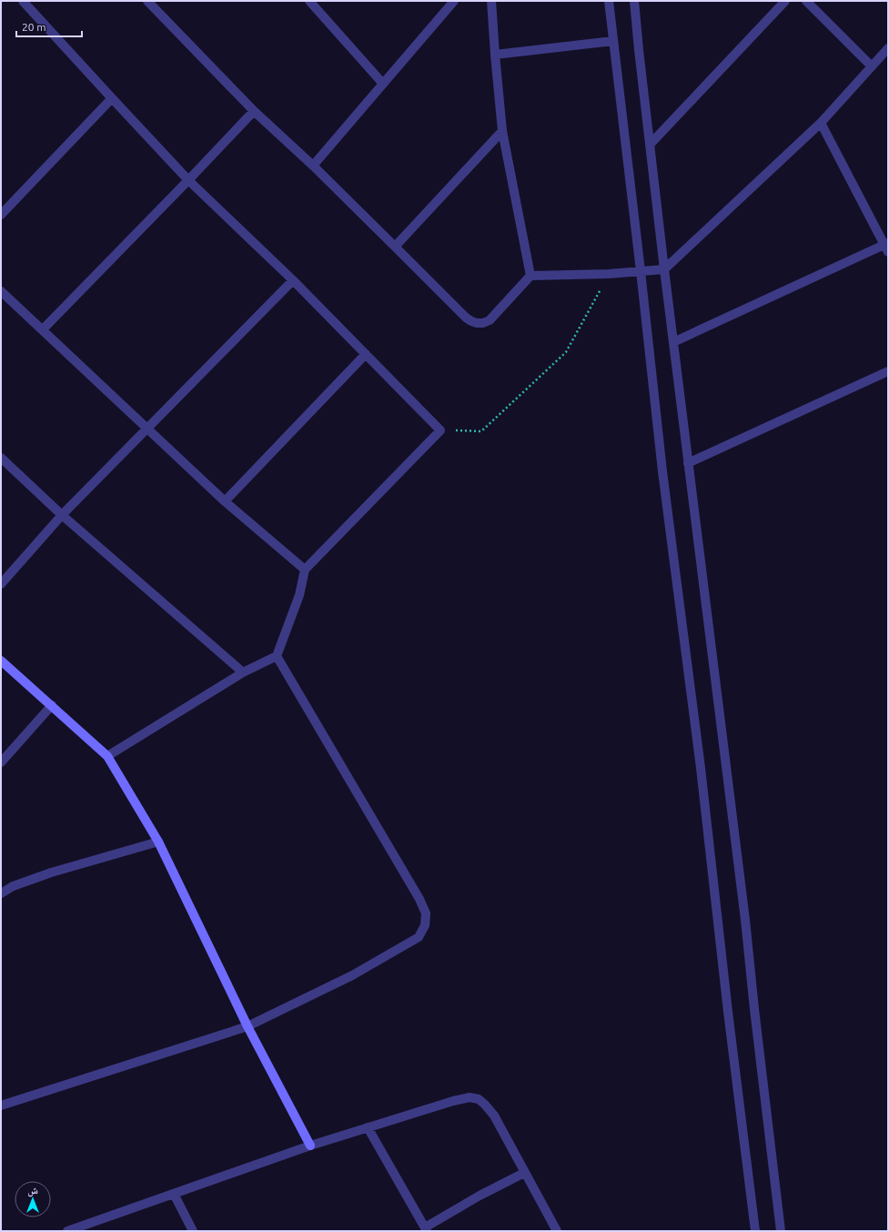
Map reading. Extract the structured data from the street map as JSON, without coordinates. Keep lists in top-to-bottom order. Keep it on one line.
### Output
{"scale_bar":"20 m","north":"top"}
